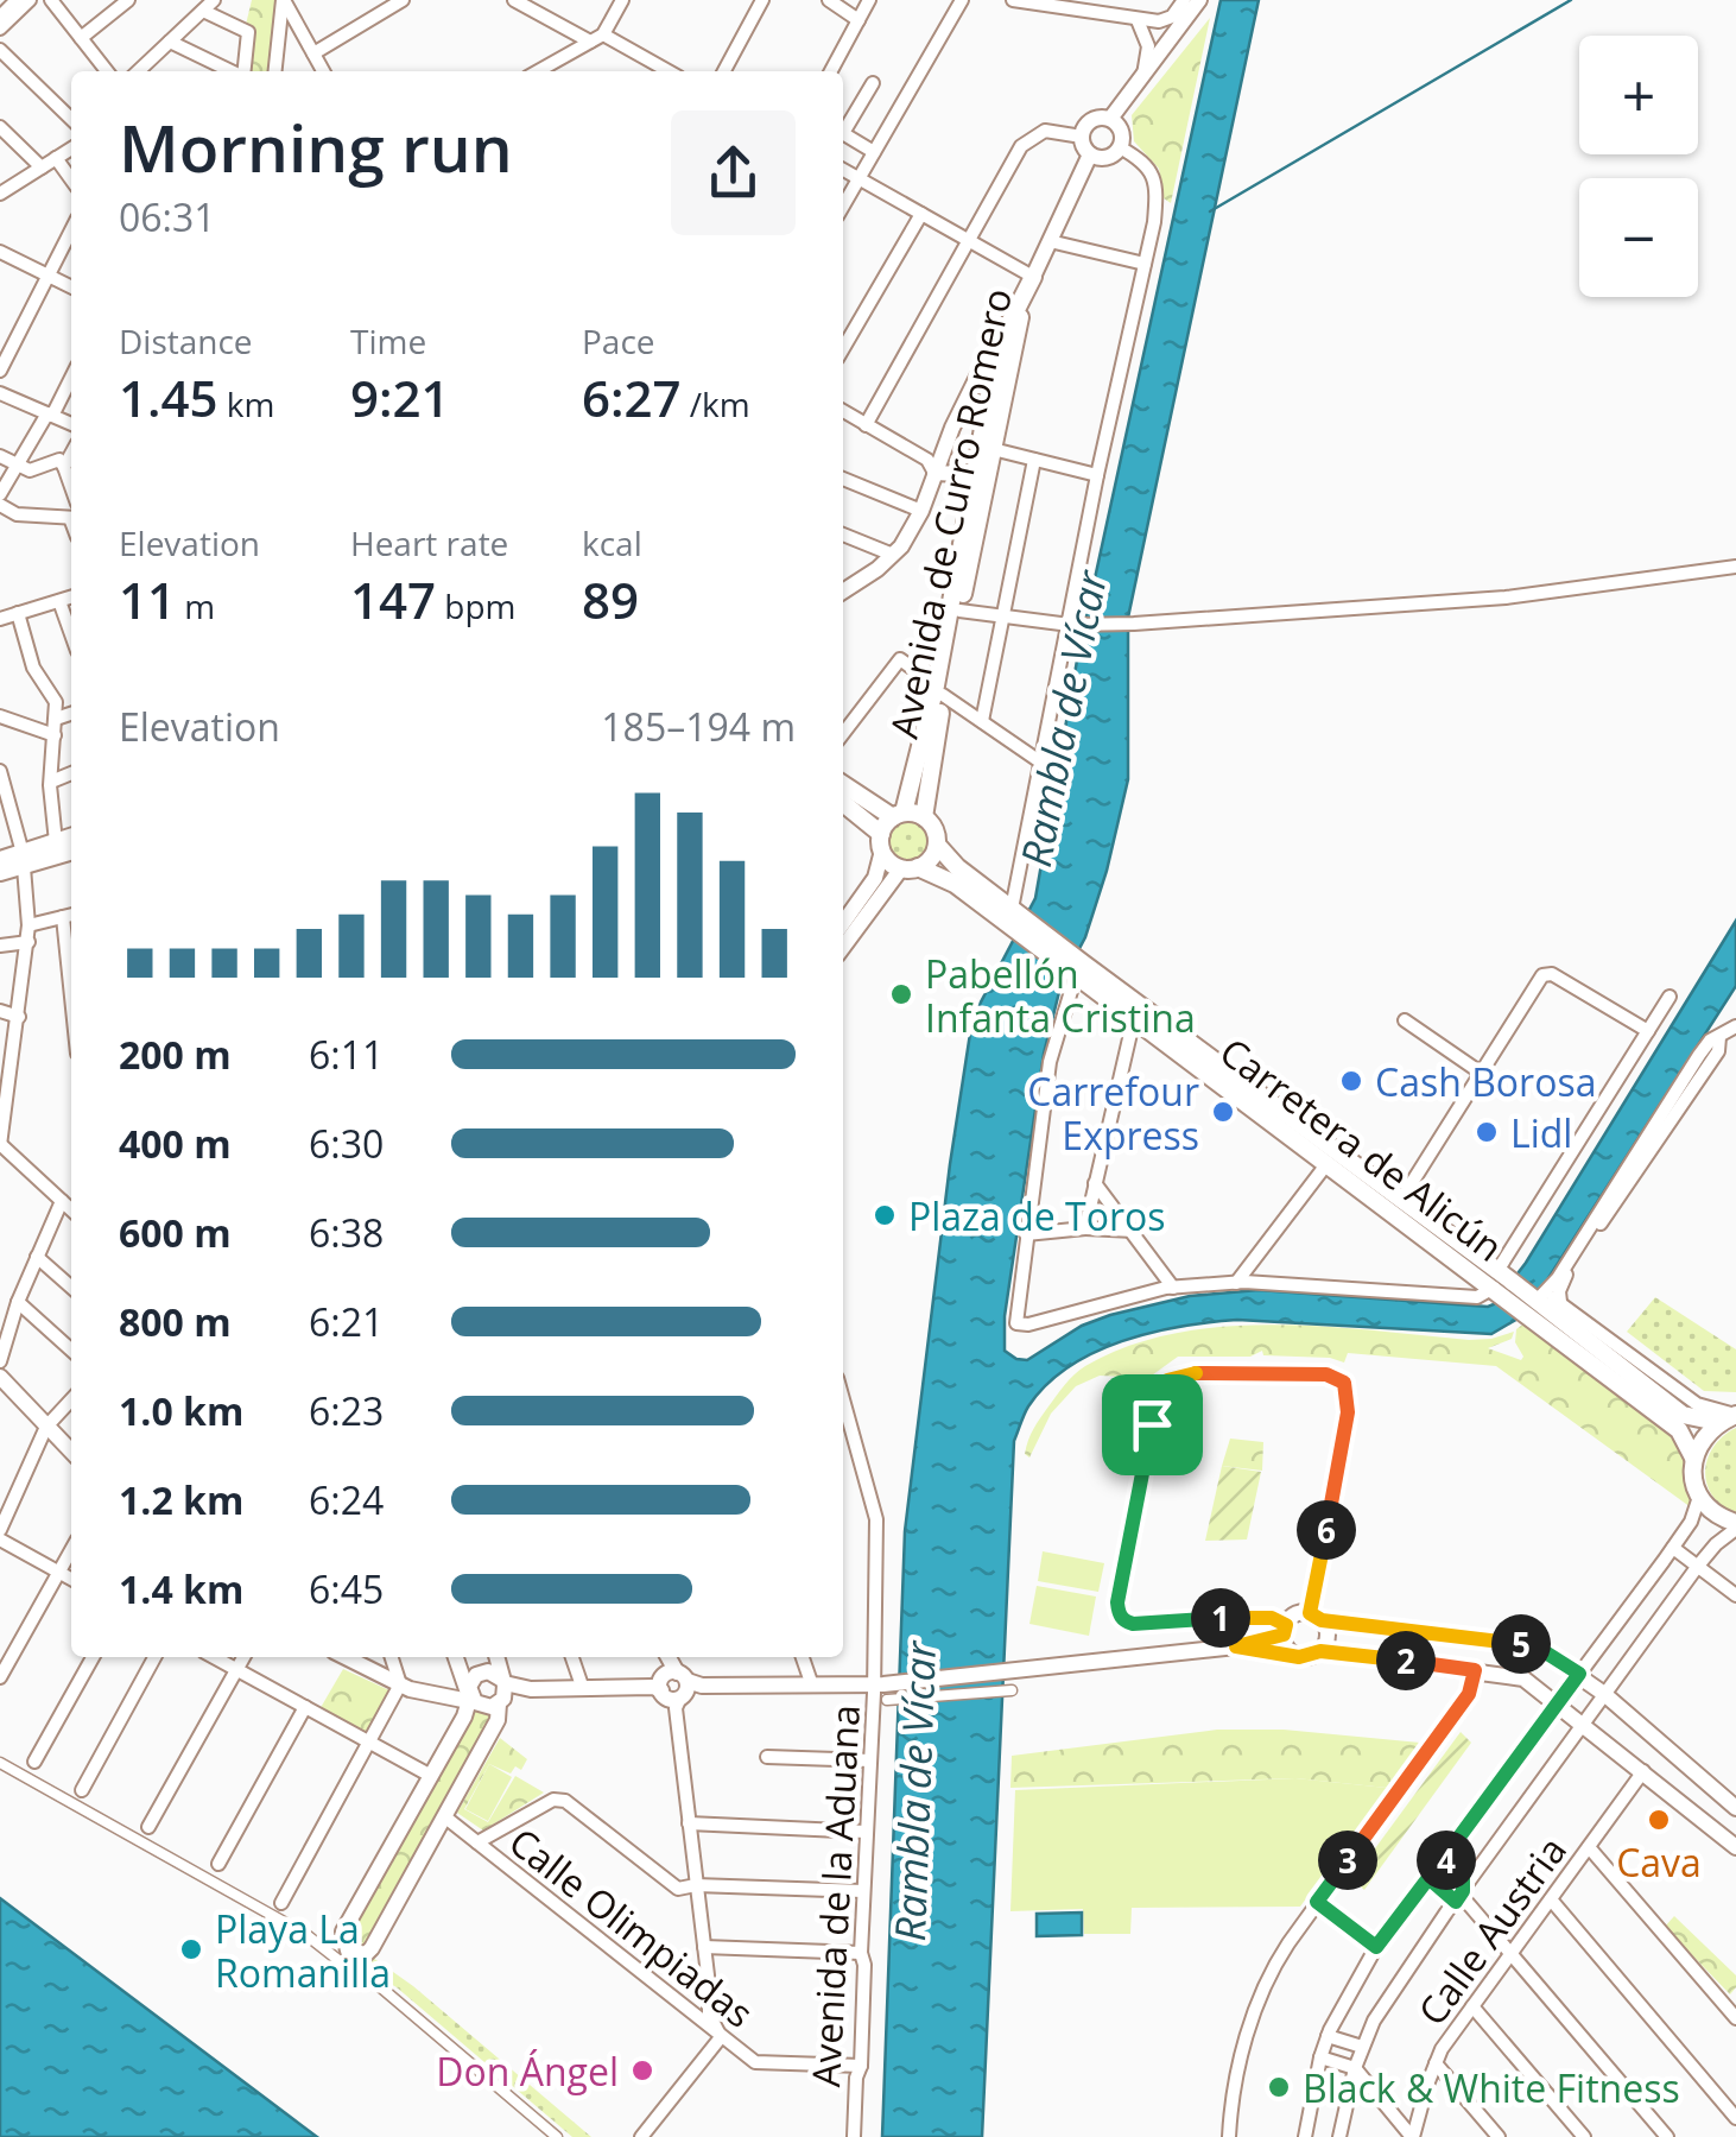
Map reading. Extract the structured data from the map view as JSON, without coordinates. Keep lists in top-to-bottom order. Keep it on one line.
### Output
{"streets":{"main road":["Avenida de Curro Romero","Carretera de Alicún"],"street":["Avenida de la Aduana","Calle Olimpiadas","Calle Austria"]},"crossings":[["Avenida de Curro Romero","Carretera de Alicún"],["Avenida de la Aduana","Calle Olimpiadas"]],"water":["Rambla de Vícar"],"places":["Pabellón Infanta Cristina","Cash Borosa","Carrefour Express","Lidl","Plaza de Toros","Cava","Playa La Romanilla","Don Ángel","Black & White Fitness"],"page":{"map_buttons":["+","−"],"heading":["Morning run","06:31"],"stats":[["Distance","1.45 km"],["Time","9:21"],["Pace","6:27 /km"],["Elevation","11 m"],["Heart rate","147 bpm"],["kcal","89"]],"chart":["Elevation","185–194 m"],"list":[{"name":"200 m","note":"6:11"},{"name":"400 m","note":"6:30"},{"name":"600 m","note":"6:38"},{"name":"800 m","note":"6:21"},{"name":"1.0 km","note":"6:23"},{"name":"1.2 km","note":"6:24"},{"name":"1.4 km","note":"6:45"}],"pins":["6","1","5","2","3","4"]}}
